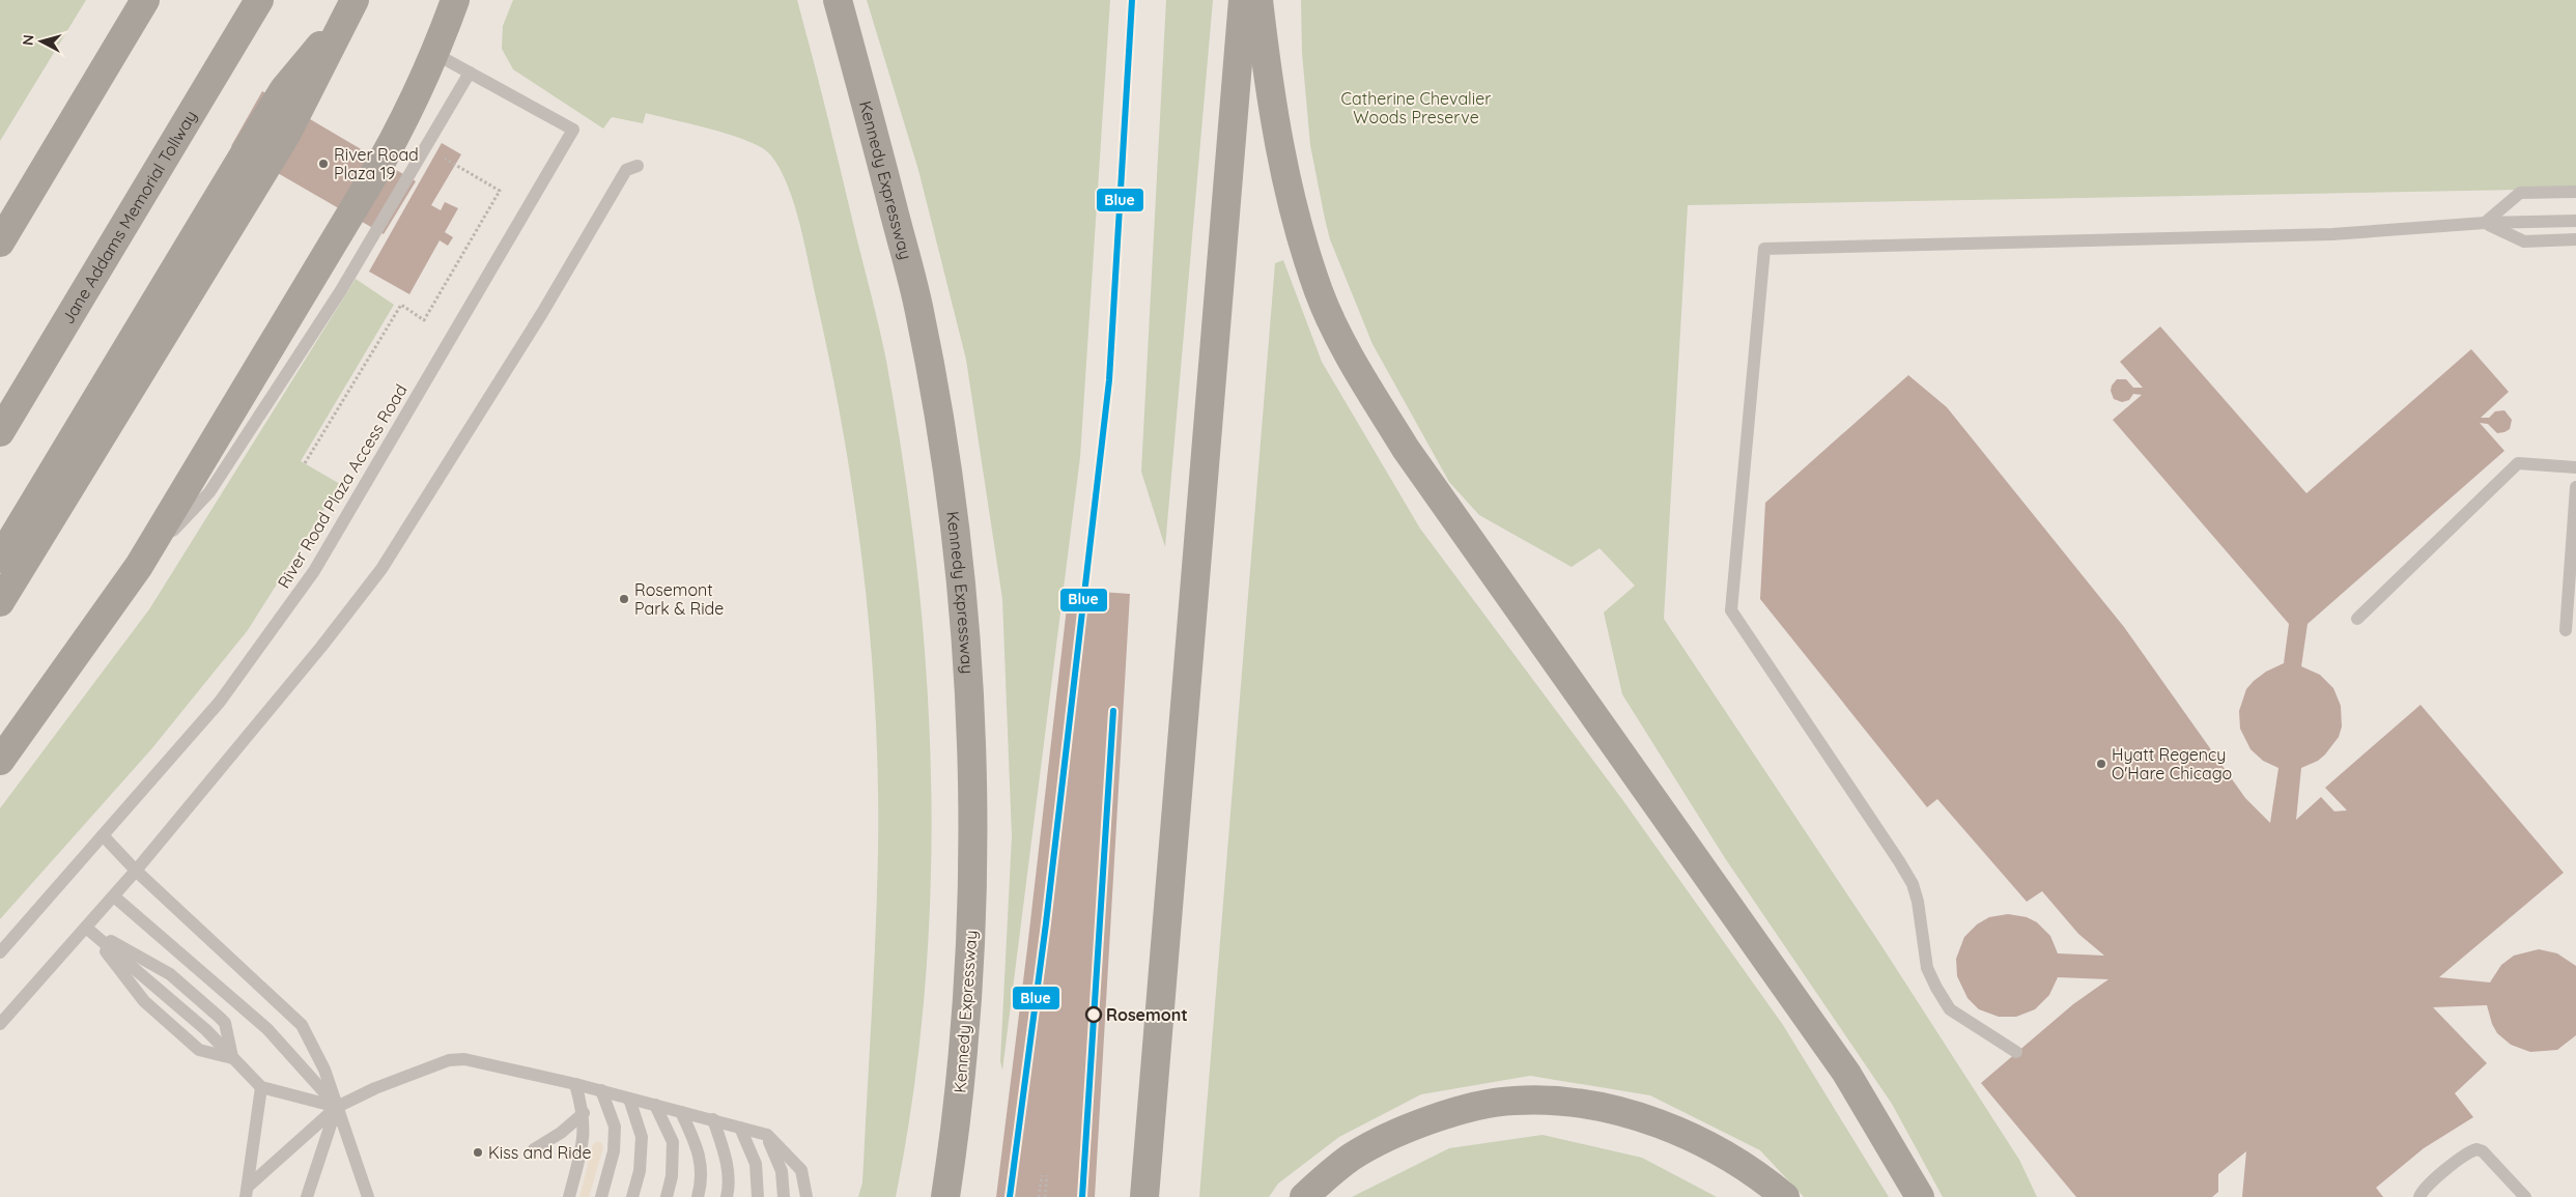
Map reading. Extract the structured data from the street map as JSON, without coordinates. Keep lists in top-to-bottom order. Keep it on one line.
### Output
{"streets":{"highway":["Kennedy Expressway","Jane Addams Memorial Tollway"],"lane":["River Road Plaza Access Road"]},"parks":["Catherine Chevalier Woods Preserve"],"places":["River Road Plaza 19","Rosemont Park & Ride","Hyatt Regency O'Hare Chicago","Rosemont","Kiss and Ride"],"lines":["transit line Blue"],"north":"left"}
